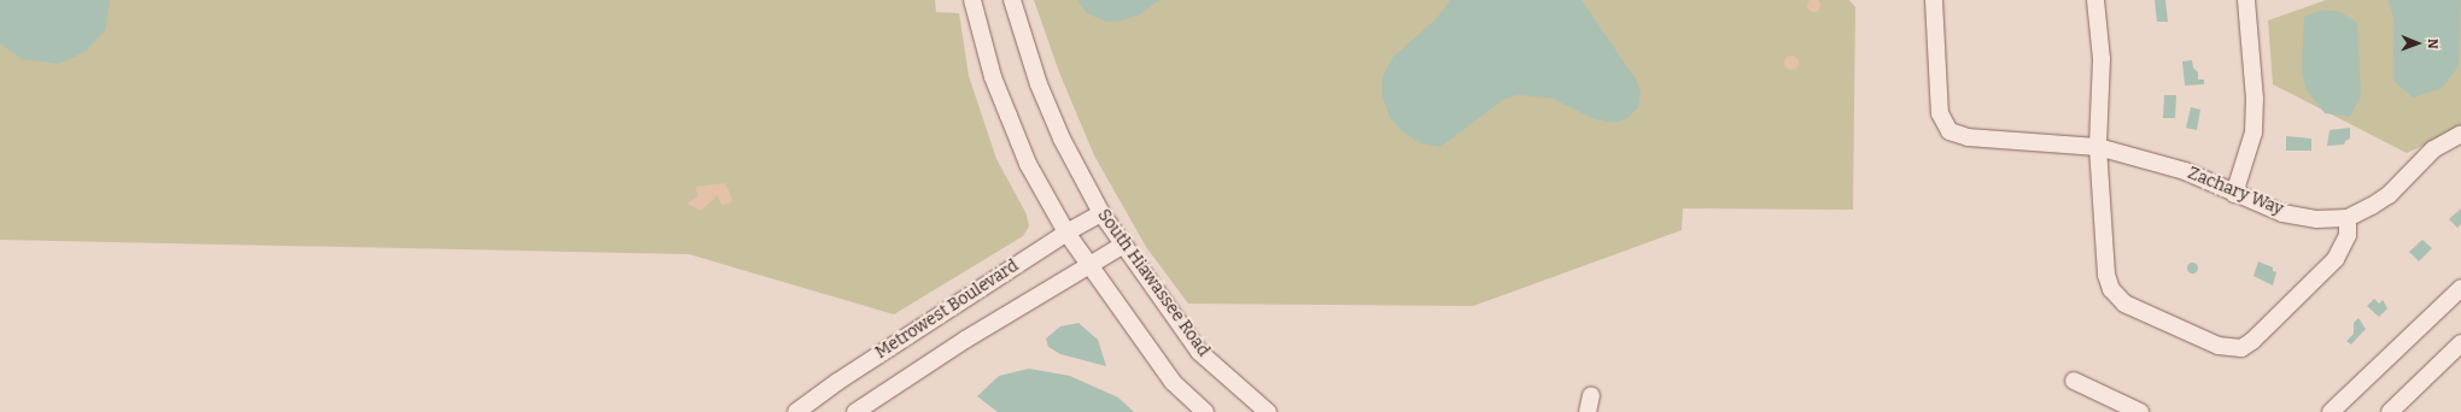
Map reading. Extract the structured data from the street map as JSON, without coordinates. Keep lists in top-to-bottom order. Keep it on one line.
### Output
{"streets":{"street":["Zachary Way","South Hiawassee Road","Metrowest Boulevard"]},"crossings":[["South Hiawassee Road","Metrowest Boulevard"]],"north":"right"}
